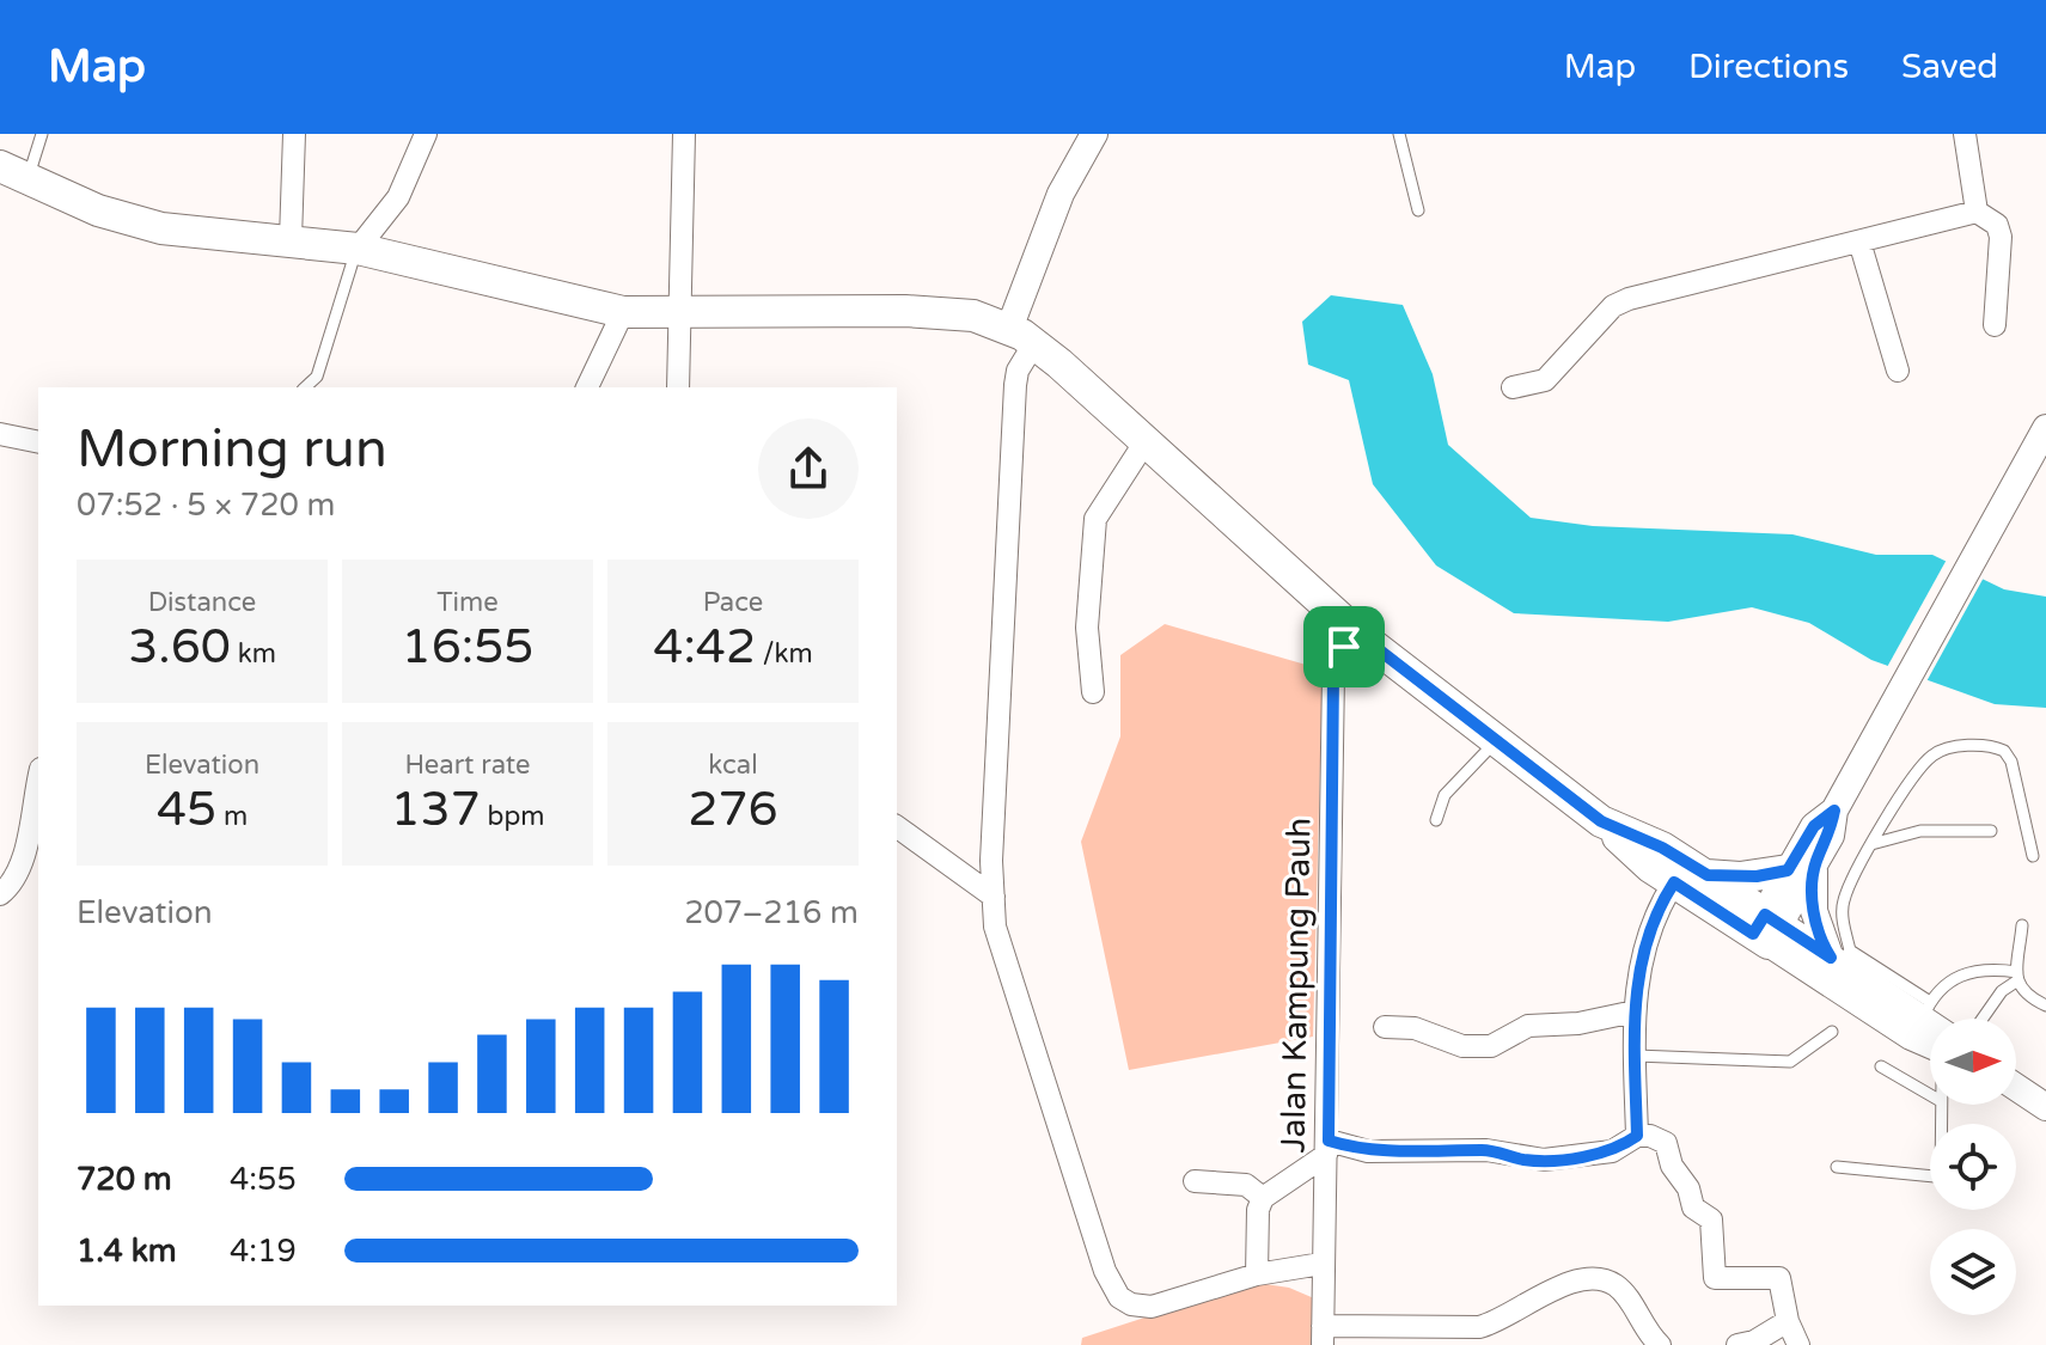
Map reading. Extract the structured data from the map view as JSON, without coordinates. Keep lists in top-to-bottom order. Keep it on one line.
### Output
{"streets":{"street":["Jalan Kampung Pauh"]},"north":"right","page":{"header":"Map","nav":["Map","Directions","Saved"],"heading":["Morning run","07:52 · 5 × 720 m"],"stats":[["Distance","3.60 km"],["Time","16:55"],["Pace","4:42 /km"],["Elevation","45 m"],["Heart rate","137 bpm"],["kcal","276"]],"chart":["Elevation","207–216 m"],"list":[{"name":"720 m","note":"4:55"},{"name":"1.4 km","note":"4:19"}]}}
